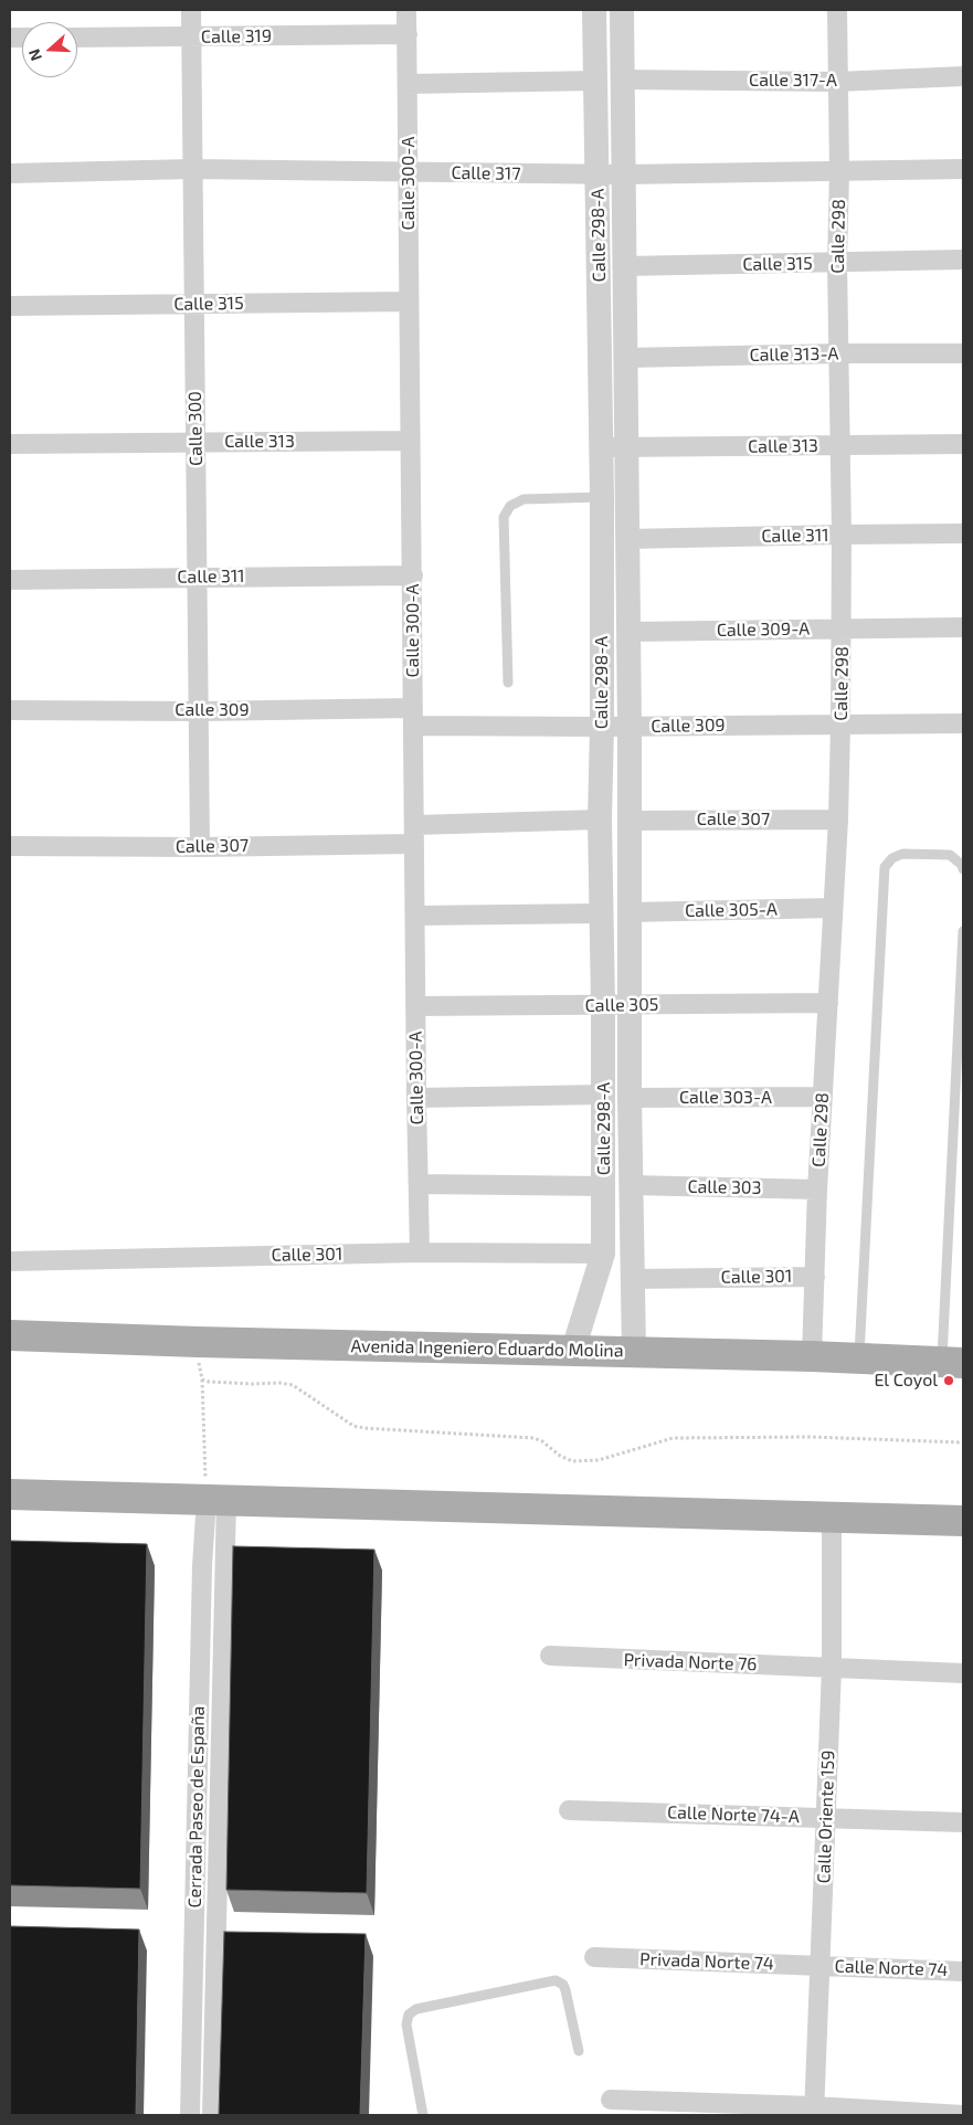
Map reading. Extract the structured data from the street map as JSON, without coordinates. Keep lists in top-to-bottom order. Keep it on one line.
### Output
{"streets":{"main road":["Avenida Ingeniero Eduardo Molina"],"street":["Calle 319","Calle 317-A","Calle 317","Calle 300-A","Calle 298-A","Calle 298","Calle 315","Calle 313-A","Calle 300","Calle 313","Calle 311","Calle 309-A","Calle 309","Calle 307","Calle 305-A","Calle 305","Calle 303-A","Calle 303","Calle 301","Privada Norte 76","Cerrada Paseo de España","Calle Norte 74-A","Calle Oriente 159","Privada Norte 74","Calle Norte 74"]},"crossings":[["Calle 319","Calle 300-A"],["Calle 319","Calle 300"],["Calle 317-A","Calle 298-A"],["Calle 317-A","Calle 298"],["Calle 317","Calle 300-A"],["Calle 317","Calle 298-A"],["Calle 317","Calle 298"],["Calle 317","Calle 300"],["Calle 300-A","Calle 315"],["Calle 300-A","Calle 313"],["Calle 300-A","Calle 311"],["Calle 300-A","Calle 309"],["Calle 300-A","Calle 307"],["Calle 300-A","Calle 305"],["Calle 300-A","Calle 301"],["Calle 298-A","Calle 315"],["Calle 298-A","Calle 313-A"],["Calle 298-A","Calle 313"],["Calle 298-A","Calle 311"],["Calle 298-A","Calle 309-A"],["Calle 298-A","Calle 309"],["Calle 298-A","Calle 307"],["Calle 298-A","Calle 305-A"],["Calle 298-A","Calle 305"],["Calle 298-A","Calle 303-A"],["Calle 298-A","Calle 303"],["Calle 298-A","Calle 301"],["Calle 298-A","Avenida Ingeniero Eduardo Molina"],["Calle 298","Calle 315"],["Calle 298","Calle 313-A"],["Calle 298","Calle 313"],["Calle 298","Calle 311"],["Calle 298","Calle 309-A"],["Calle 298","Calle 309"],["Calle 298","Calle 307"],["Calle 298","Calle 305-A"],["Calle 298","Calle 305"],["Calle 298","Calle 303-A"],["Calle 298","Calle 303"],["Calle 298","Calle 301"],["Calle 298","Avenida Ingeniero Eduardo Molina"],["Calle 315","Calle 300"],["Calle 300","Calle 313"],["Calle 300","Calle 311"],["Calle 300","Calle 309"],["Calle 300","Calle 307"],["Privada Norte 76","Calle Oriente 159"],["Calle Norte 74-A","Calle Oriente 159"],["Calle Oriente 159","Privada Norte 74"],["Calle Oriente 159","Calle Norte 74"],["Privada Norte 74","Calle Norte 74"]],"places":["El Coyol"],"north":"left"}
